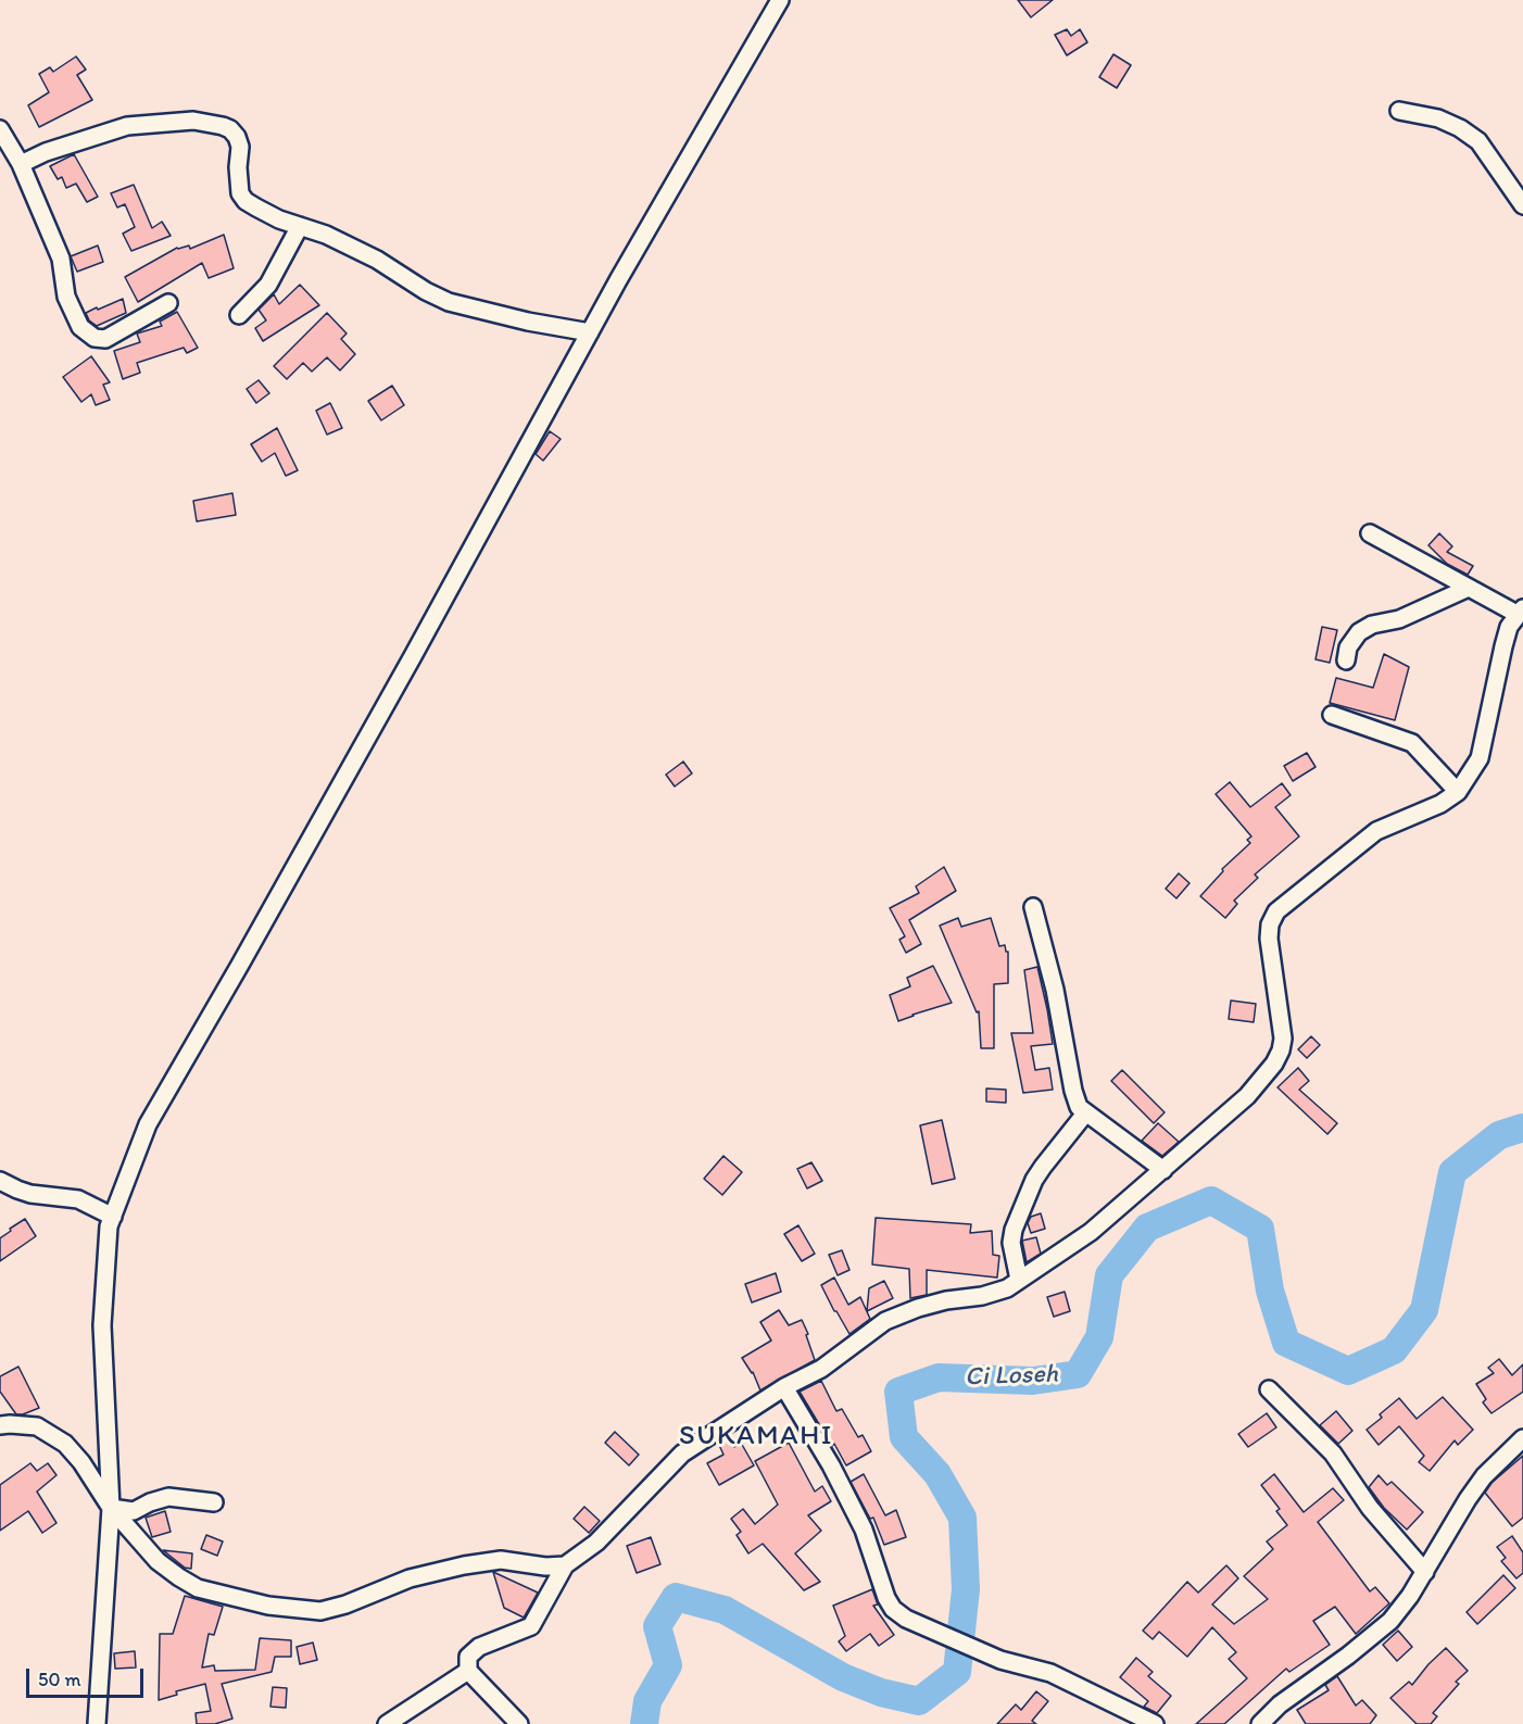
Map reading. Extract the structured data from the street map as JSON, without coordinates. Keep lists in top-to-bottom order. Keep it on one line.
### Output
{"districts":["SUKAMAHI"],"water":["Ci Loseh"],"scale_bar":"50 m"}
